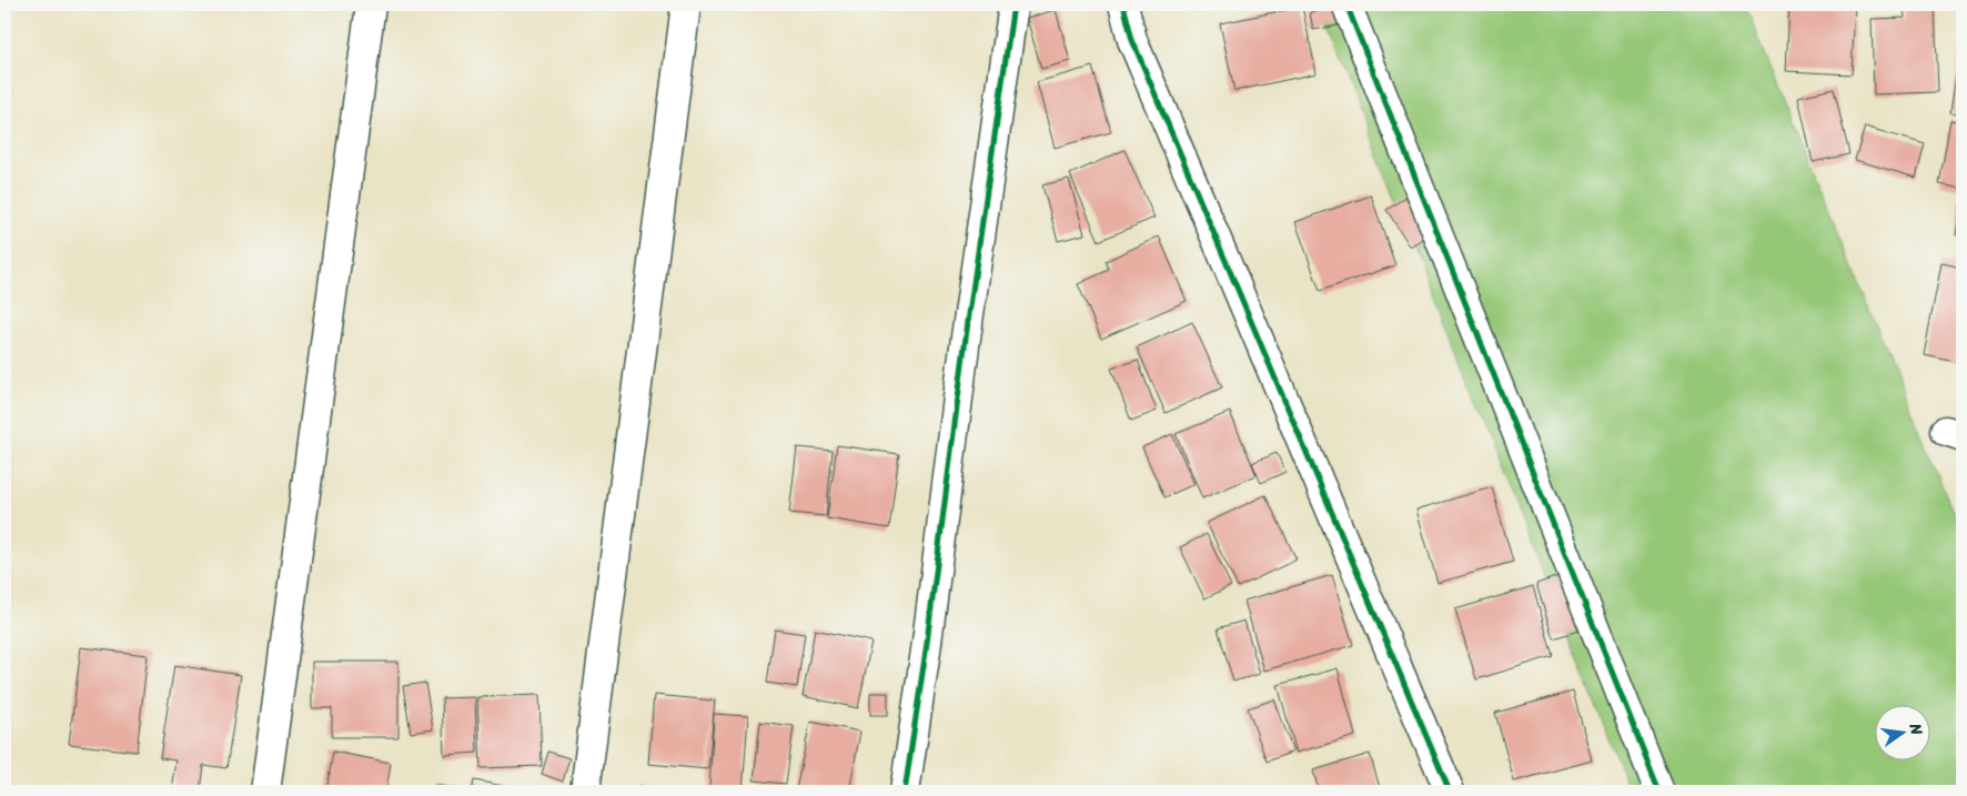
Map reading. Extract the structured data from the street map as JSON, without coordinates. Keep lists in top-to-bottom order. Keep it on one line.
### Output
{"north":"right"}
